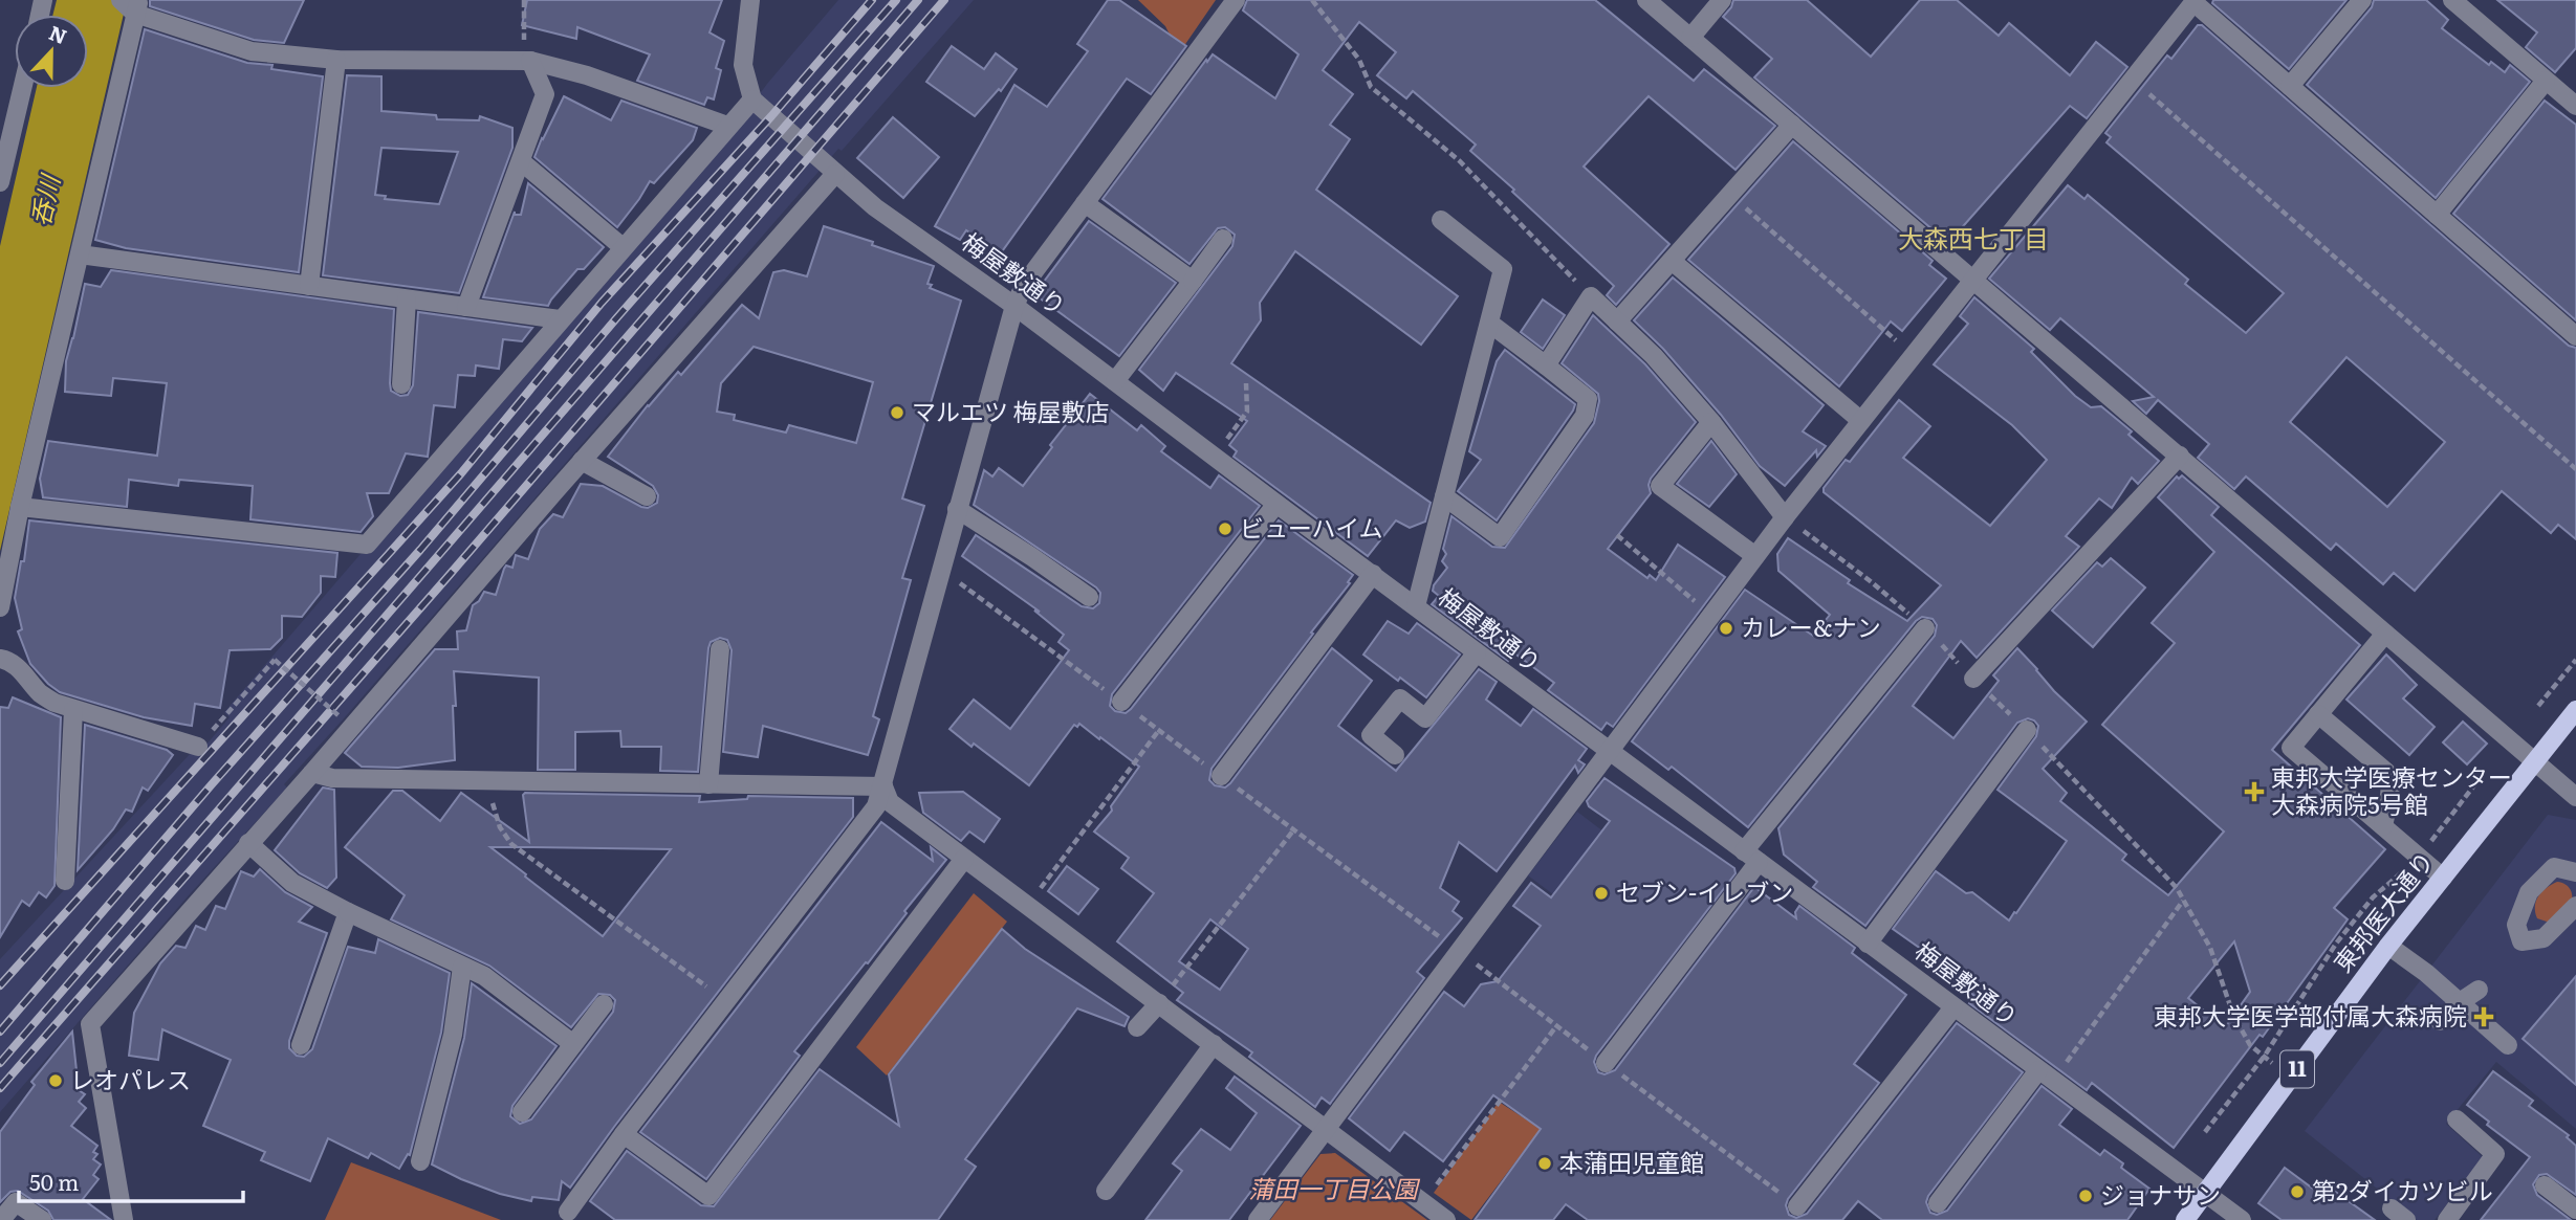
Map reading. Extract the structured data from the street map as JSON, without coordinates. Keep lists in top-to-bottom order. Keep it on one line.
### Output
{"streets":{"main road":["東邦医大通り","11"],"street":["梅屋敷通り"]},"crossings":[["梅屋敷通り","東邦医大通り"]],"districts":["大森西七丁目"],"water":["呑川"],"parks":["蒲田一丁目公園"],"places":{"other":["マルエツ 梅屋敷店","ビューハイム","カレー&ナン","セブン-イレブン","レオパレス","本蒲田児童館","第2ダイカツビル","ジョナサン"],"health":["東邦大学医療センター 大森病院5号館","東邦大学医学部付属大森病院"]},"scale_bar":"50 m","north":"top"}
